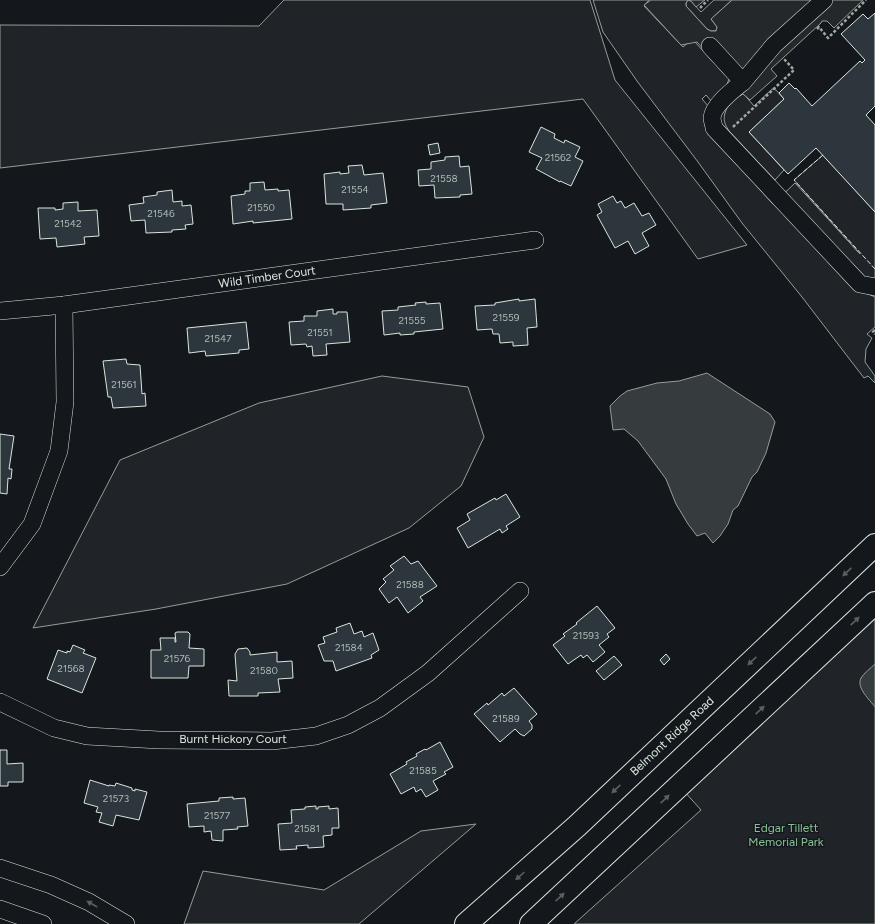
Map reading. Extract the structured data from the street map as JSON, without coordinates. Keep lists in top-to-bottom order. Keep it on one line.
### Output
{"streets":{"main road":["Belmont Ridge Road"],"street":["Wild Timber Court","Burnt Hickory Court"]},"parks":["Edgar Tillett Memorial Park"],"house_numbers":["21562","21558","21554","21550","21546","21542","21559","21555","21551","21547","21561","21588","21593","21584","21576","21568","21580","21589","21585","21573","21577","21581"]}
